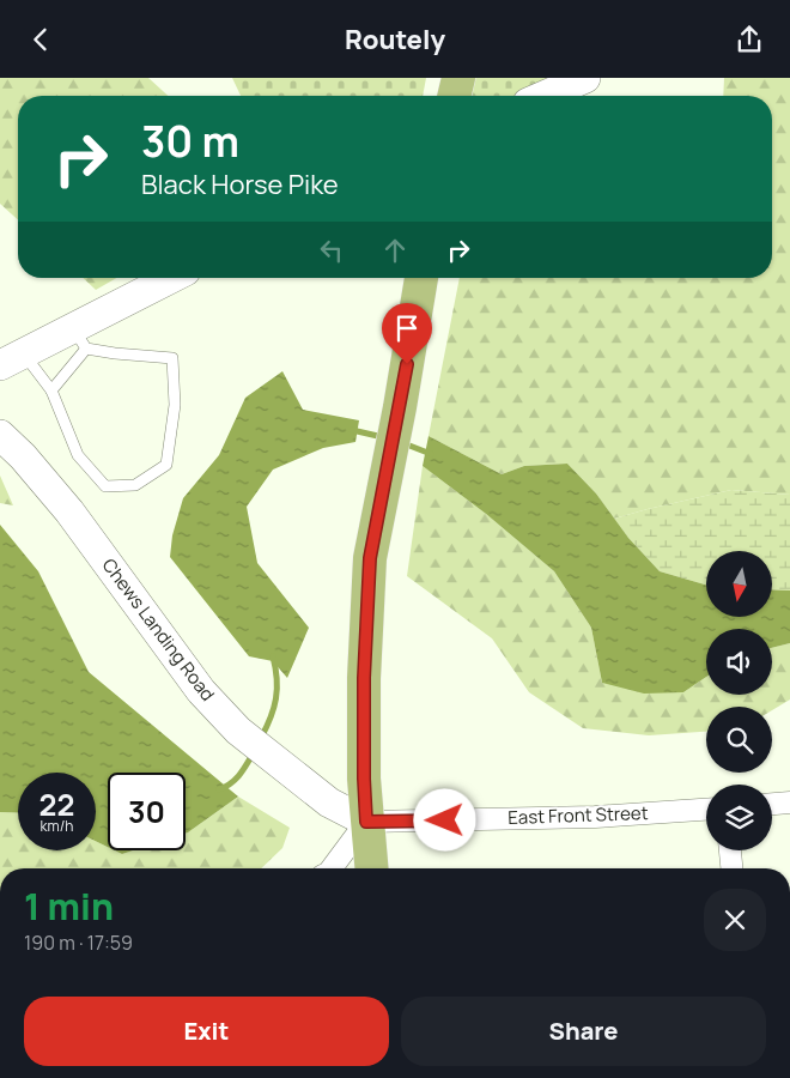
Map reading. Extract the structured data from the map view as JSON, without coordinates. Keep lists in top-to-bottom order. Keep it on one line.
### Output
{"streets":{"main road":["Chews Landing Road"],"street":["East Front Street"]},"crossings":[["Chews Landing Road","East Front Street"]],"north":"bottom","page":{"header":"Routely","turn":["30 m","Black Horse Pike"],"speed":"22 km/h","limit":"30","heading":["1 min","190 m · 17:59"],"buttons":["Exit","Share"]}}
